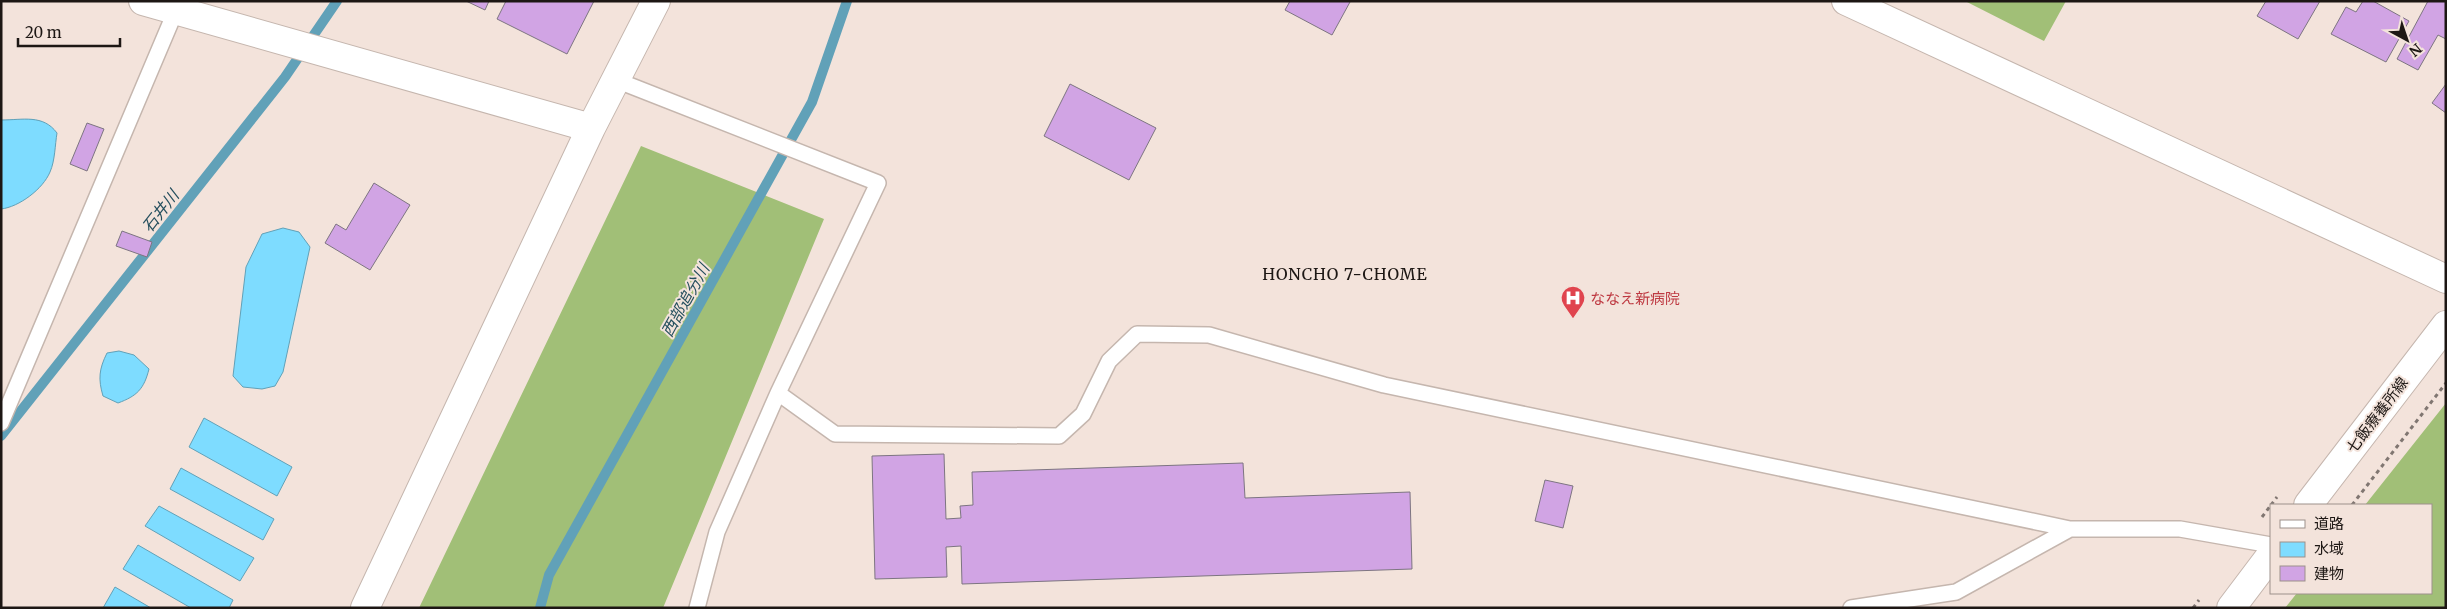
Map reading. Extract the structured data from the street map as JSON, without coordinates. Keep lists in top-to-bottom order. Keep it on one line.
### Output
{"streets":{"street":["七飯療養所線"]},"districts":["HONCHO 7-CHOME"],"water":["石井川","西部追分川"],"places":{"hospital":["ななえ新病院"]},"legend":["道路","水域","建物"],"scale_bar":"20 m","north":"bottom right"}
